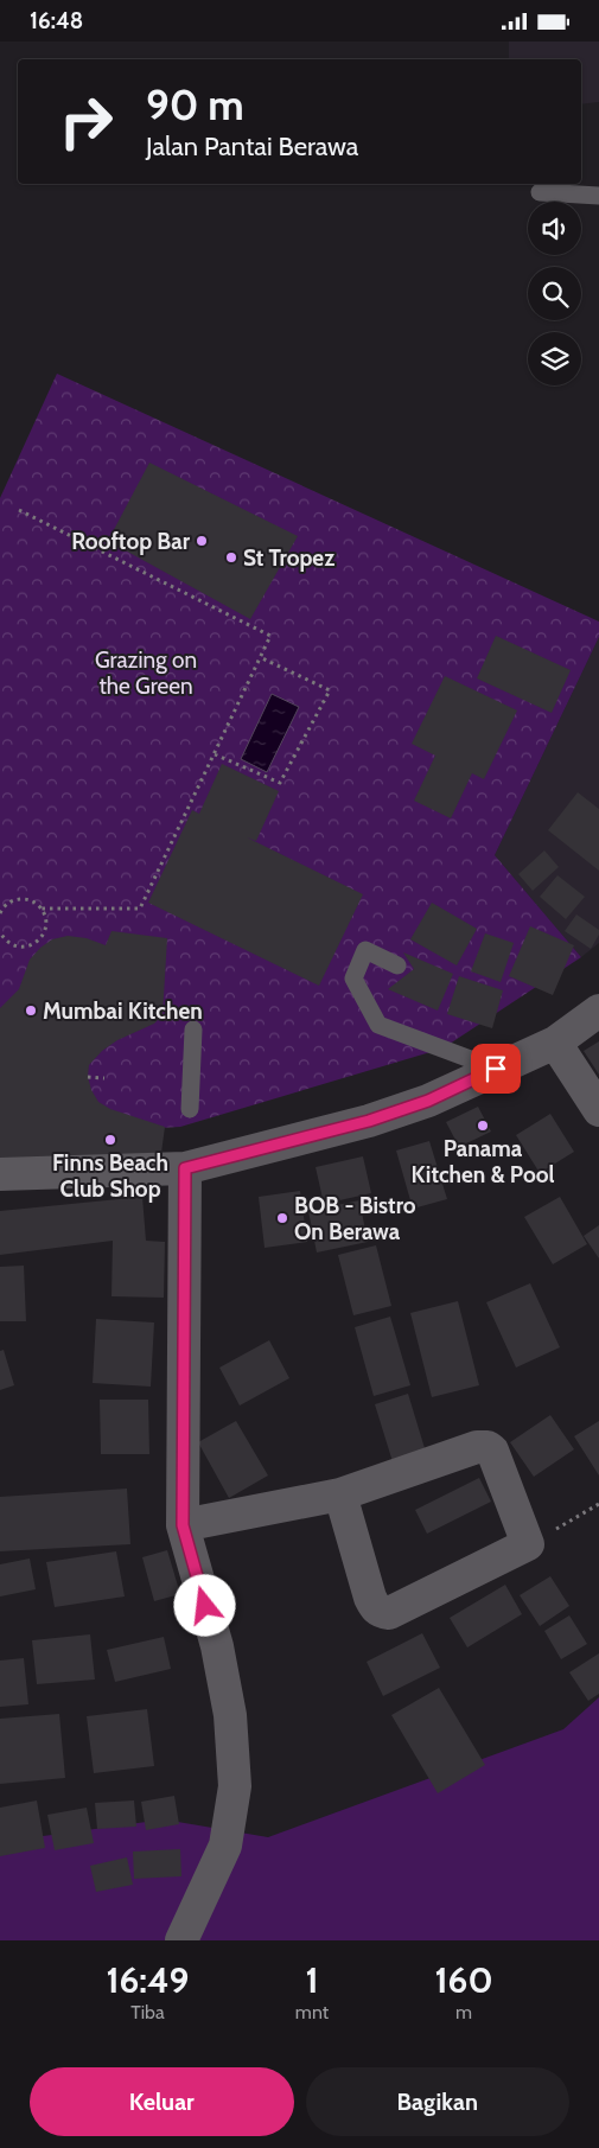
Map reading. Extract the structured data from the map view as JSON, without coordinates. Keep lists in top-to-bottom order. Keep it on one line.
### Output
{"parks":["Grazing on the Green"],"places":["Rooftop Bar","St Tropez","Mumbai Kitchen","Panama Kitchen & Pool","Finns Beach Club Shop","BOB - Bistro On Berawa"],"page":{"status":"16:48","turn":["90 m","Jalan Pantai Berawa"],"eta":["16:49","Tiba","1","mnt","160","m"],"buttons":["Keluar","Bagikan"]}}
